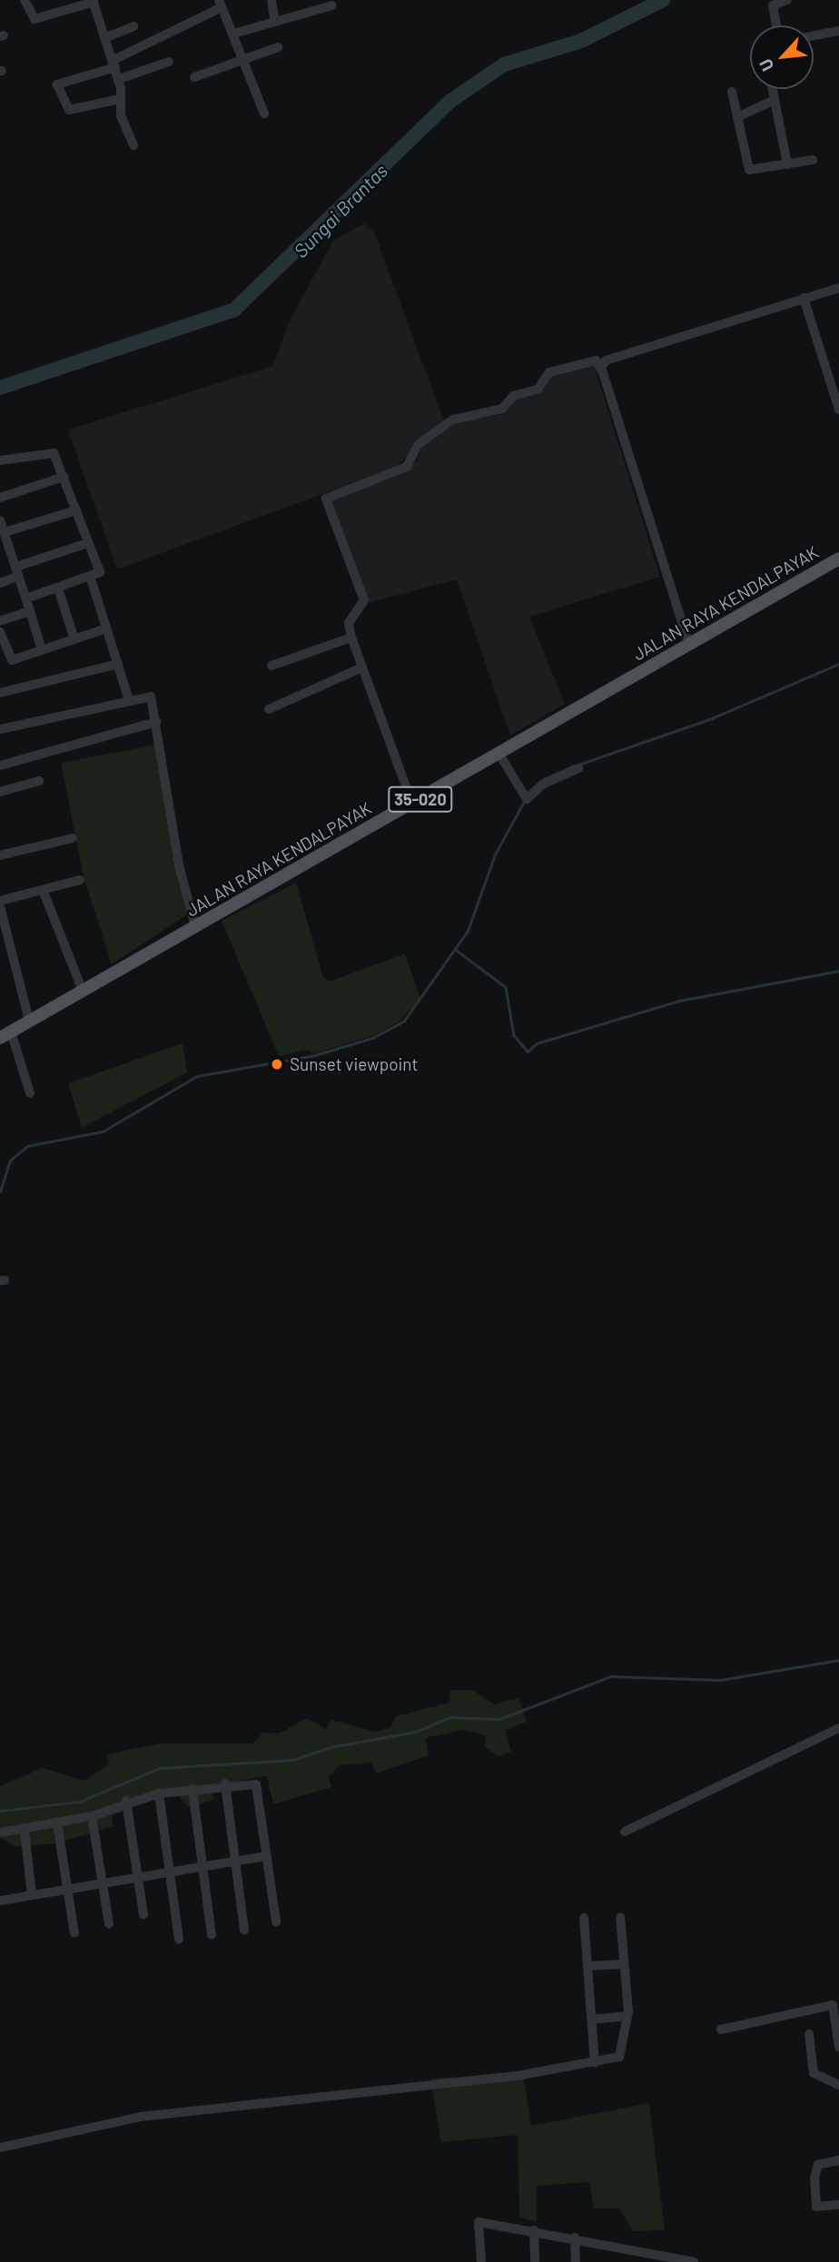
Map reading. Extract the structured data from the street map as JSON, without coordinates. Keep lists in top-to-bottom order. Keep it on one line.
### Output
{"streets":{"main road":["JALAN RAYA KENDALPAYAK","35-020"]},"water":["Sungai Brantas"],"places":["Sunset viewpoint"],"north":"bottom left"}
